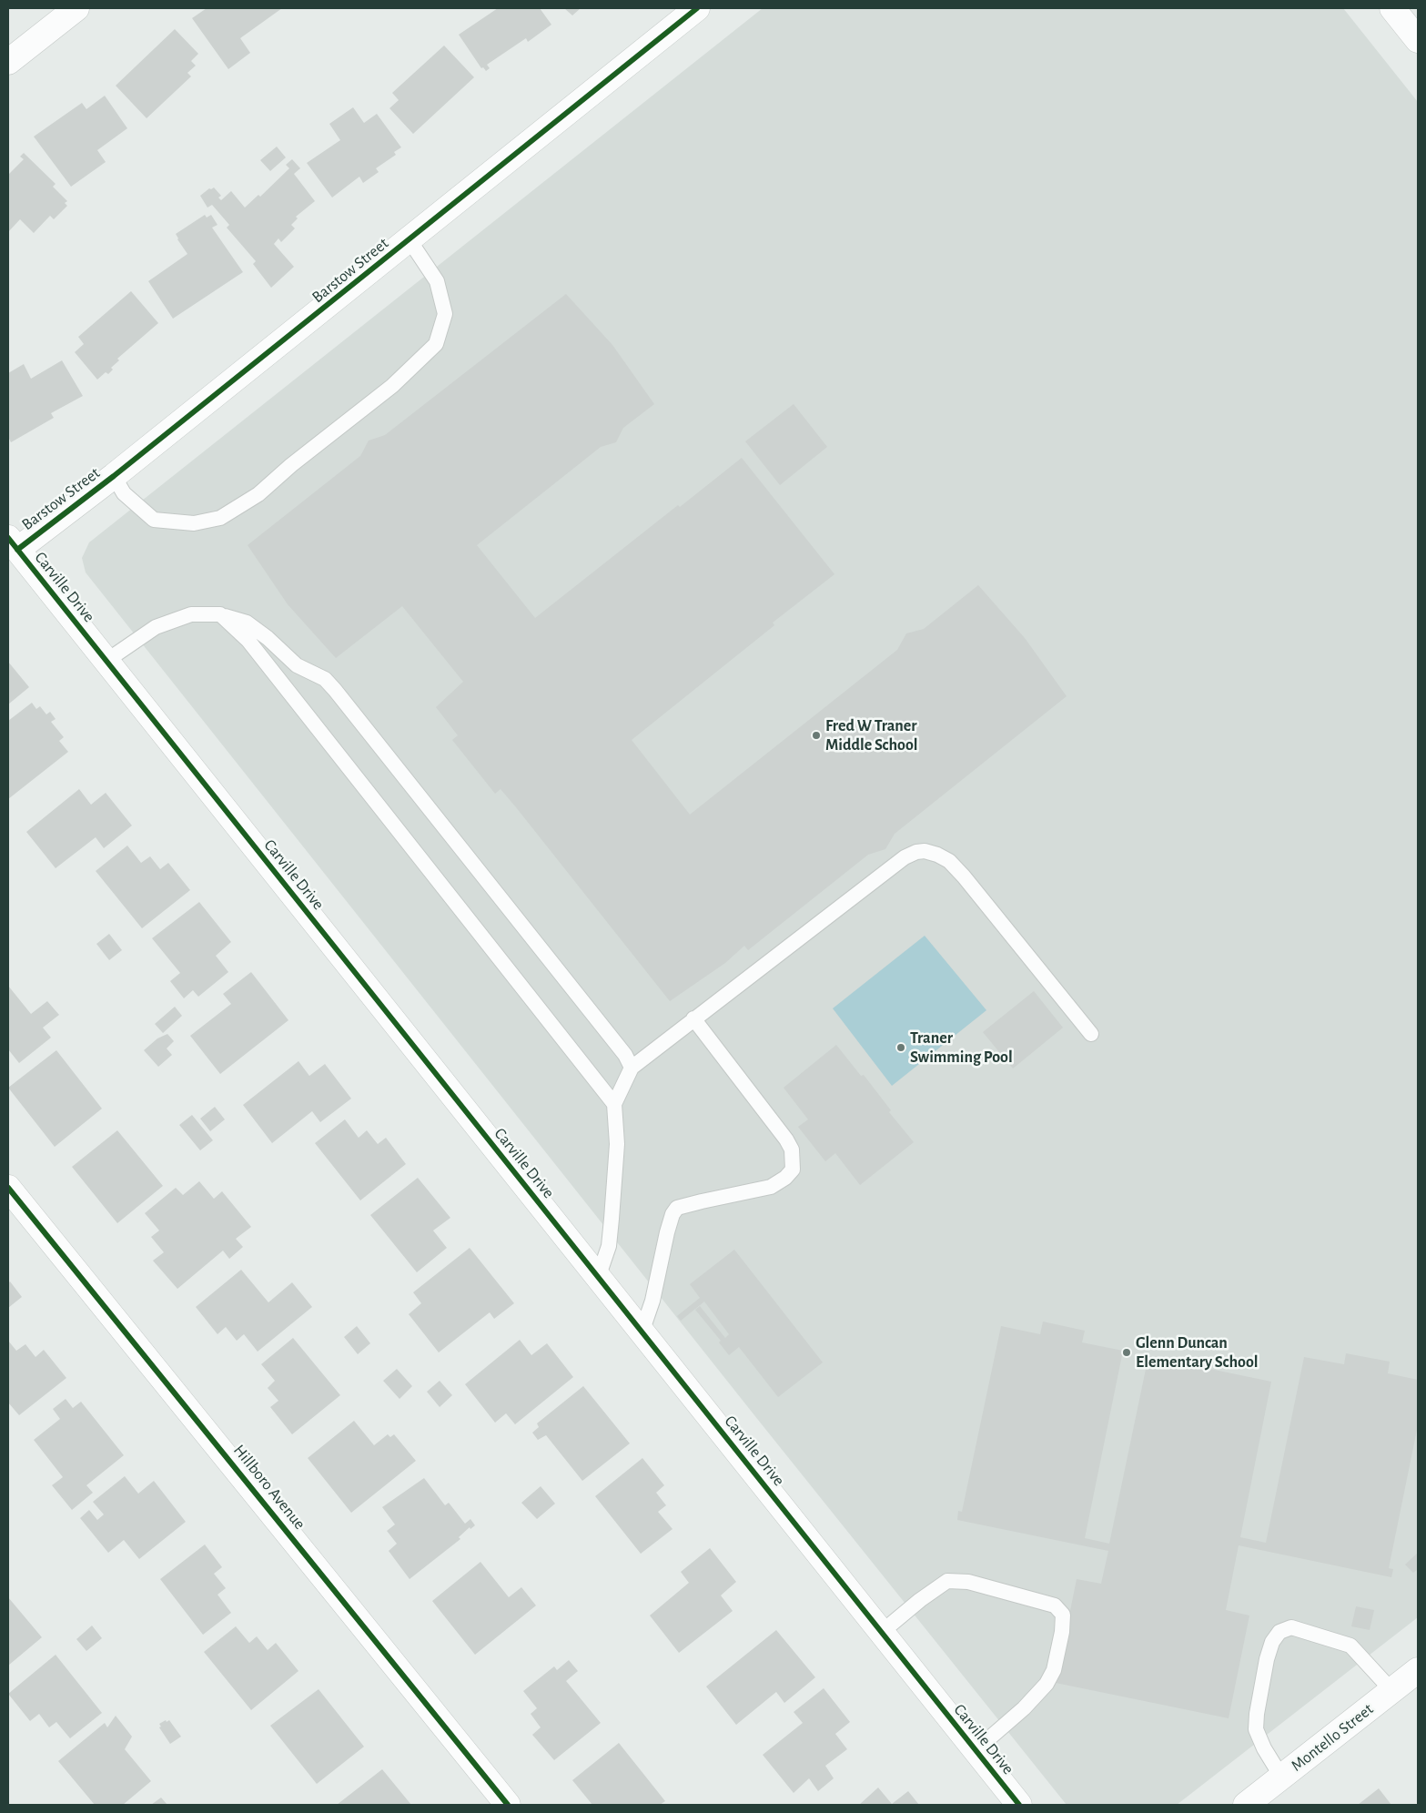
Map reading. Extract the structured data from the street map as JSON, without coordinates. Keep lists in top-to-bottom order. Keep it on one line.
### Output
{"streets":{"street":["Barstow Street","Carville Drive","Hillboro Avenue","Montello Street"]},"crossings":[["Barstow Street","Carville Drive"]],"places":["Fred W Traner Middle School","Traner Swimming Pool","Glenn Duncan Elementary School"]}
